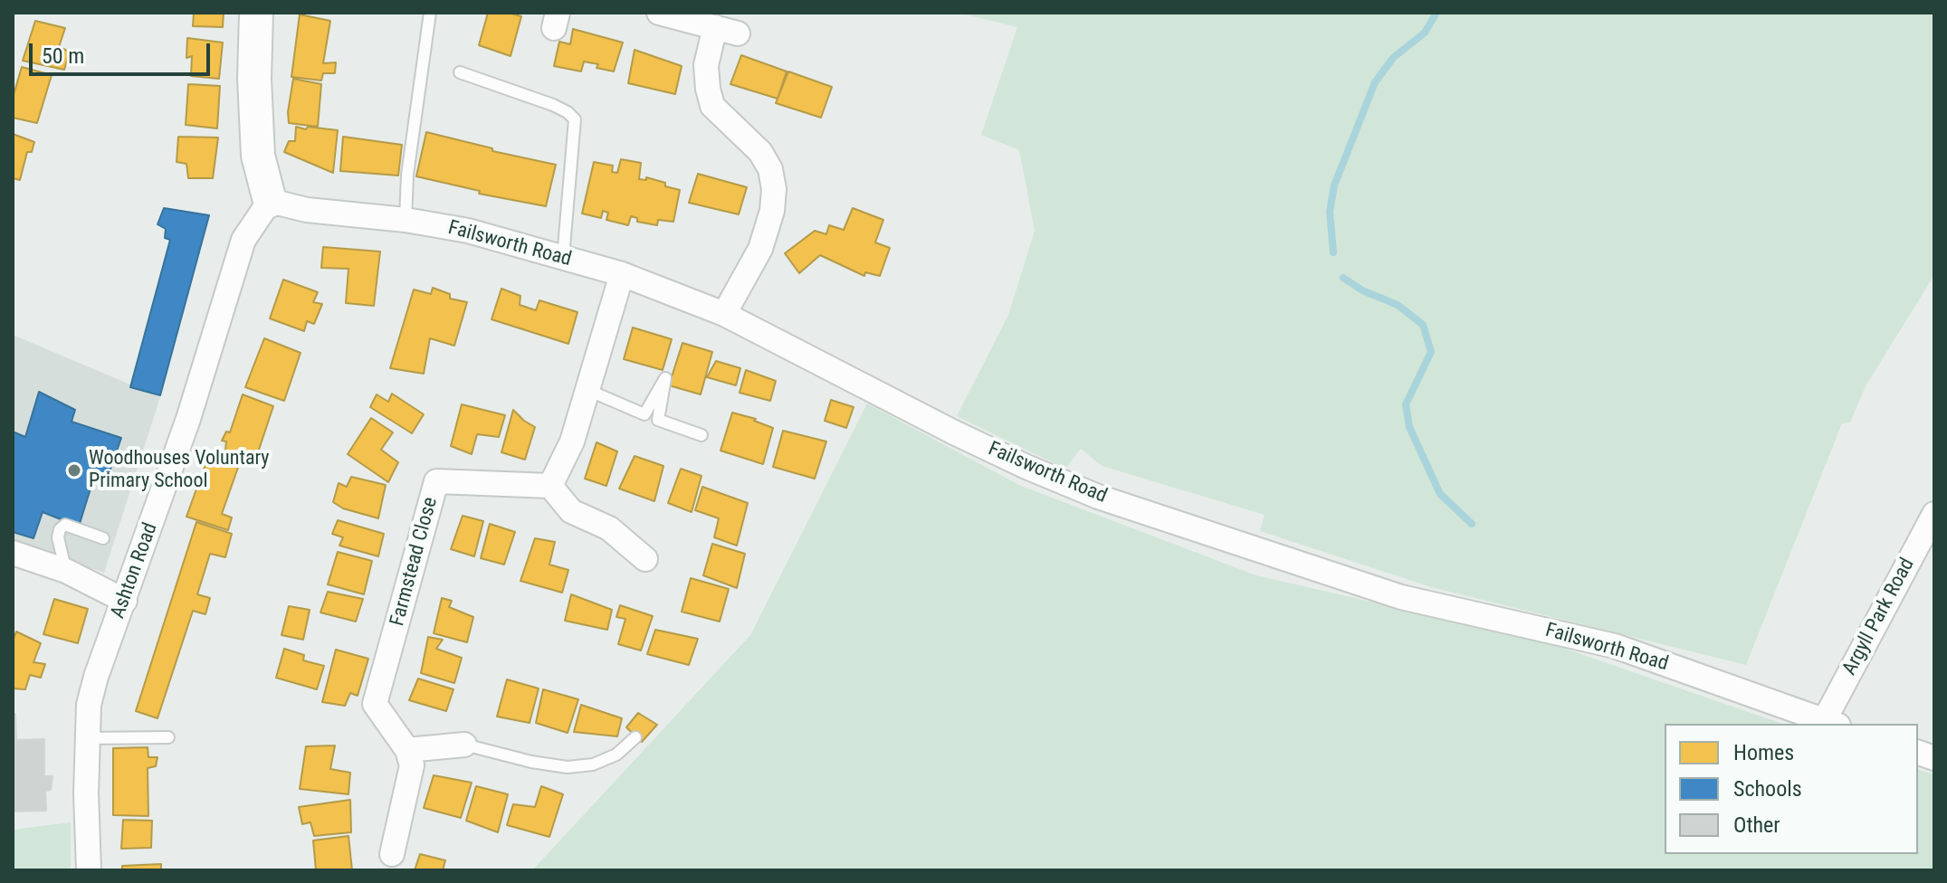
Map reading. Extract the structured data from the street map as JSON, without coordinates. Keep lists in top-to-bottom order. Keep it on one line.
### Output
{"streets":{"street":["Failsworth Road","Farmstead Close","Ashton Road","Argyll Park Road"]},"crossings":[["Failsworth Road","Ashton Road"],["Failsworth Road","Argyll Park Road"]],"places":["Woodhouses Voluntary Primary School"],"legend":["Homes","Schools","Other"],"scale_bar":"50 m"}
